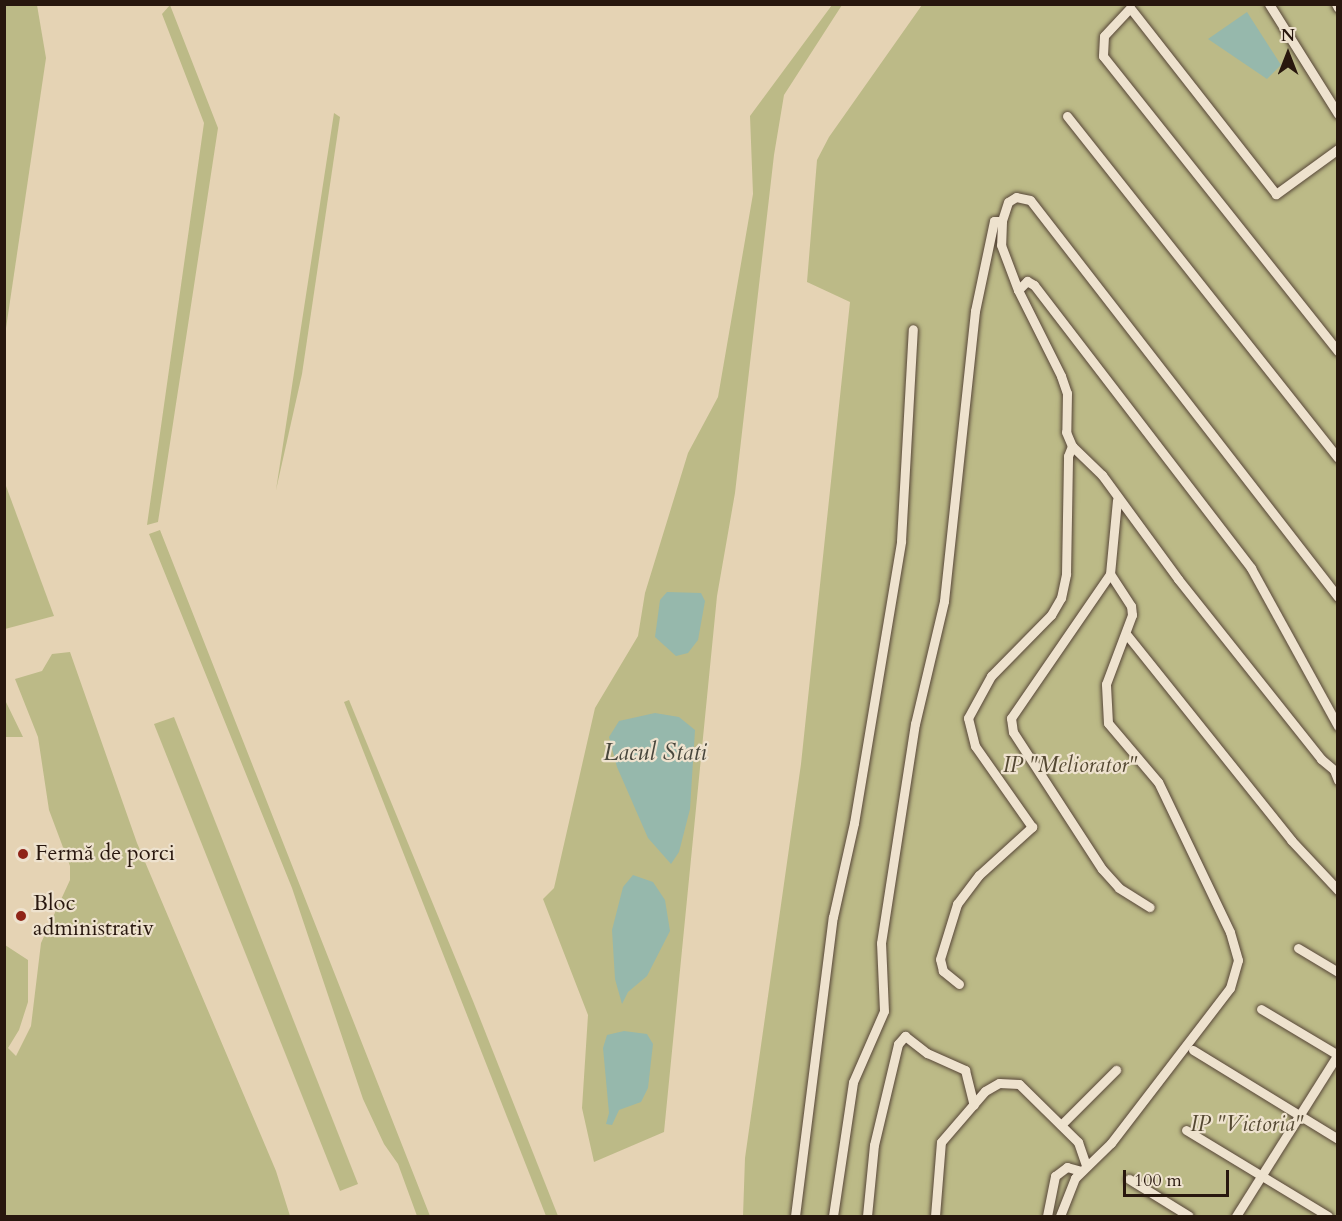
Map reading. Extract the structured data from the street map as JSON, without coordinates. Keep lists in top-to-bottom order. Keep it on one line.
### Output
{"water":["Lacul Stati"],"parks":["IP \"Meliorator\"","IP \"Victoria\""],"places":["Fermă de porci","Bloc administrativ"],"scale_bar":"100 m","north":"top"}
